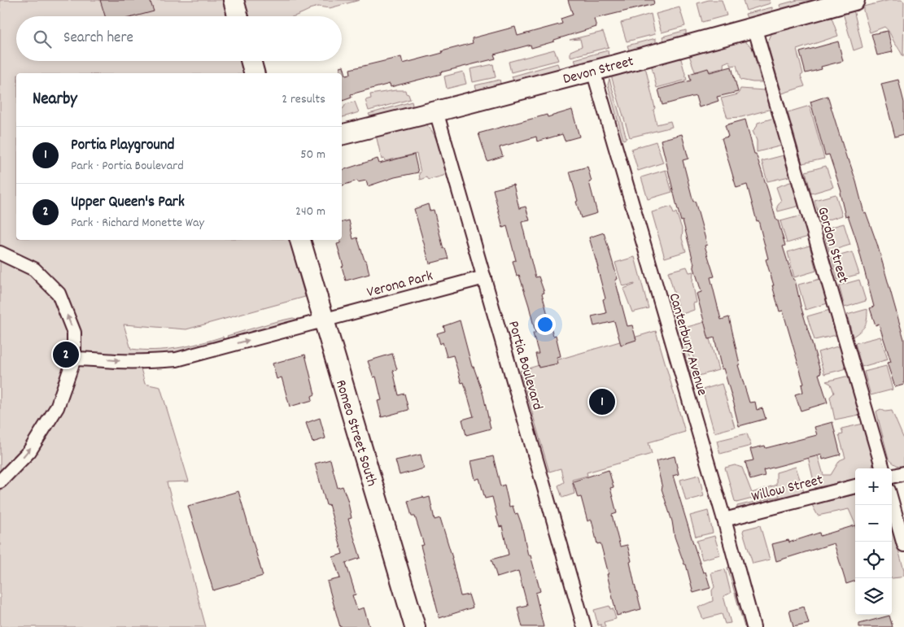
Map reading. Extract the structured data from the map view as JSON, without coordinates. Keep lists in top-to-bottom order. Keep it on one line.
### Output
{"streets":{"street":["Devon Street","Gordon Street","Verona Park","Canterbury Avenue","Portia Boulevard","Romeo Street South","Willow Street"]},"crossings":[["Devon Street","Gordon Street"],["Devon Street","Canterbury Avenue"],["Devon Street","Portia Boulevard"],["Verona Park","Portia Boulevard"],["Verona Park","Romeo Street South"],["Canterbury Avenue","Willow Street"]],"one_way":["Verona Park"],"page":{"search":"Search here","heading":["Nearby","2 results"],"list":[{"mark":"1","name":"Portia Playground","note":"Park · Portia Boulevard","value":"50 m"},{"mark":"2","name":"Upper Queen's Park","note":"Park · Richard Monette Way","value":"240 m"}],"pins":["2","1"],"map_buttons":["+","−"]}}
